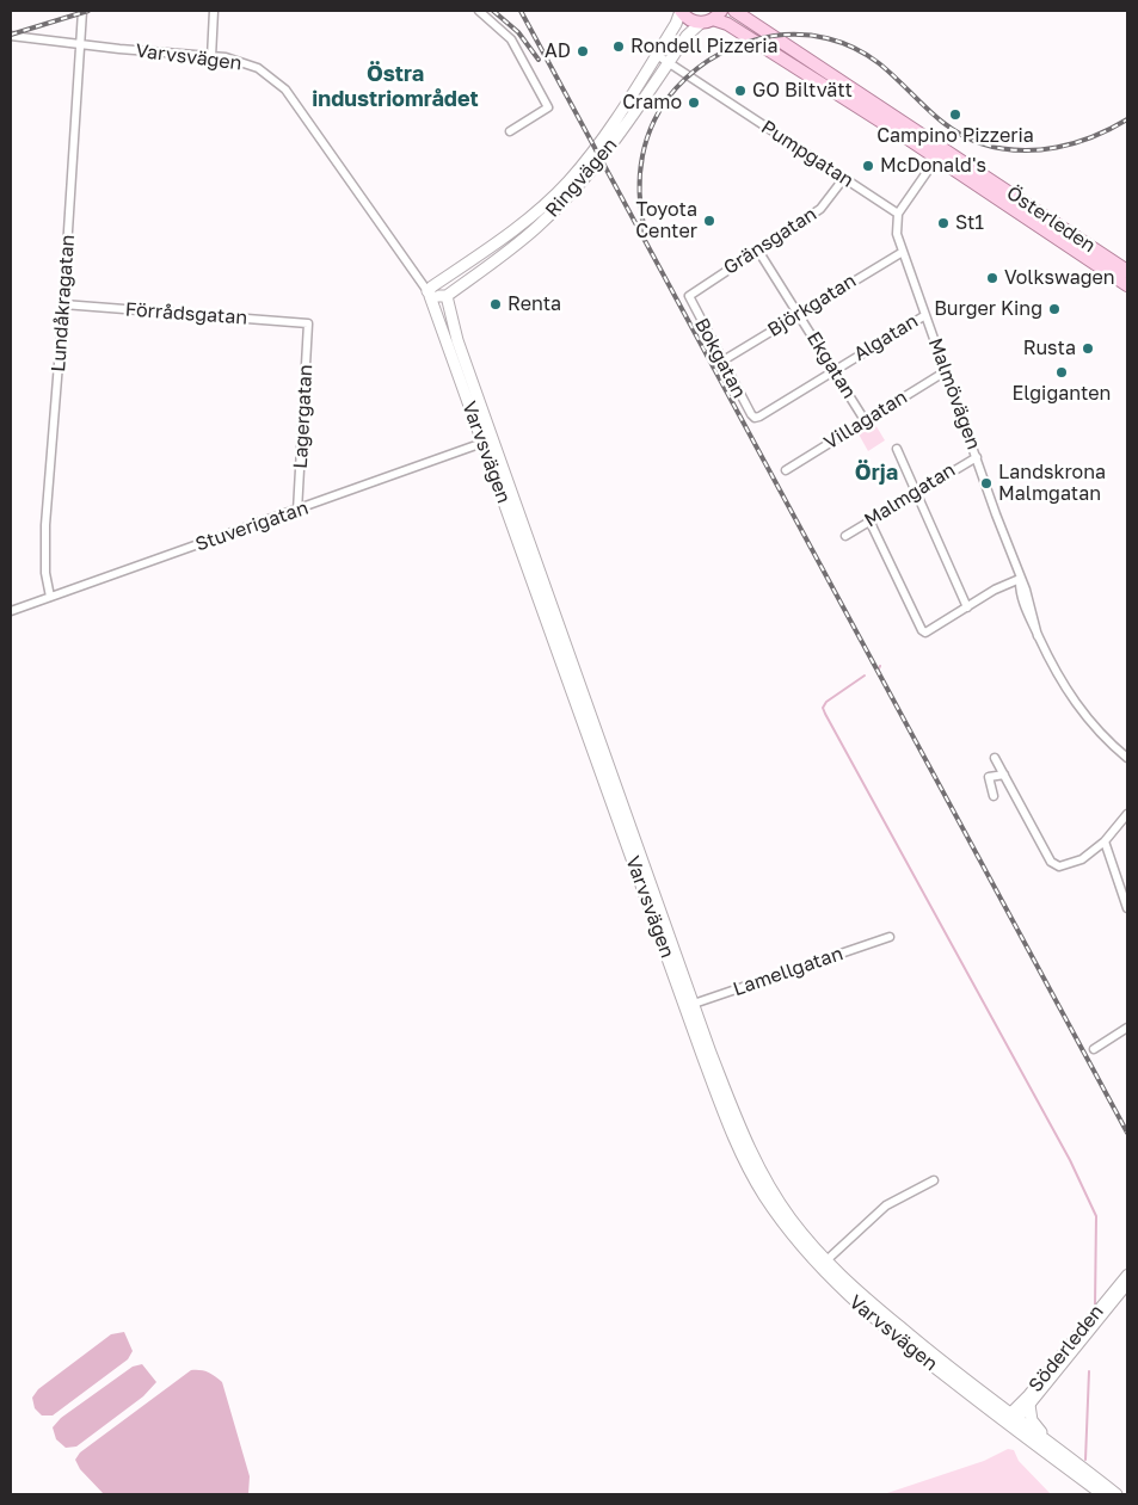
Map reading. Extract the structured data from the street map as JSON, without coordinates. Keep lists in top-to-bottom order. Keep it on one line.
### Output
{"streets":{"main road":["Varvsvägen","Ringvägen","Österleden"],"street":["Pumpgatan","Gränsgatan","Lundåkragatan","Björkgatan","Förrådsgatan","Algatan","Bokgatan","Ekgatan","Malmövägen","Lagergatan","Villagatan","Malmgatan","Stuverigatan","Lamellgatan","Söderleden"]},"crossings":[["Varvsvägen","Ringvägen"],["Varvsvägen","Lundåkragatan"],["Varvsvägen","Stuverigatan"],["Varvsvägen","Lamellgatan"],["Varvsvägen","Söderleden"],["Pumpgatan","Ringvägen"],["Pumpgatan","Gränsgatan"],["Pumpgatan","Malmövägen"],["Ringvägen","Österleden"],["Gränsgatan","Bokgatan"],["Gränsgatan","Ekgatan"],["Lundåkragatan","Förrådsgatan"],["Lundåkragatan","Stuverigatan"],["Björkgatan","Bokgatan"],["Björkgatan","Ekgatan"],["Björkgatan","Malmövägen"],["Förrådsgatan","Lagergatan"],["Algatan","Bokgatan"],["Algatan","Ekgatan"],["Algatan","Malmövägen"],["Ekgatan","Villagatan"],["Malmövägen","Villagatan"],["Malmövägen","Malmgatan"],["Lagergatan","Stuverigatan"]],"districts":["Östra industriområdet","Örja"],"places":["Rondell Pizzeria","AD","GO Biltvätt","Cramo","Campino Pizzeria","McDonald's","Toyota Center","St1","Volkswagen","Renta","Burger King","Rusta","Elgiganten","Landskrona Malmgatan"]}
